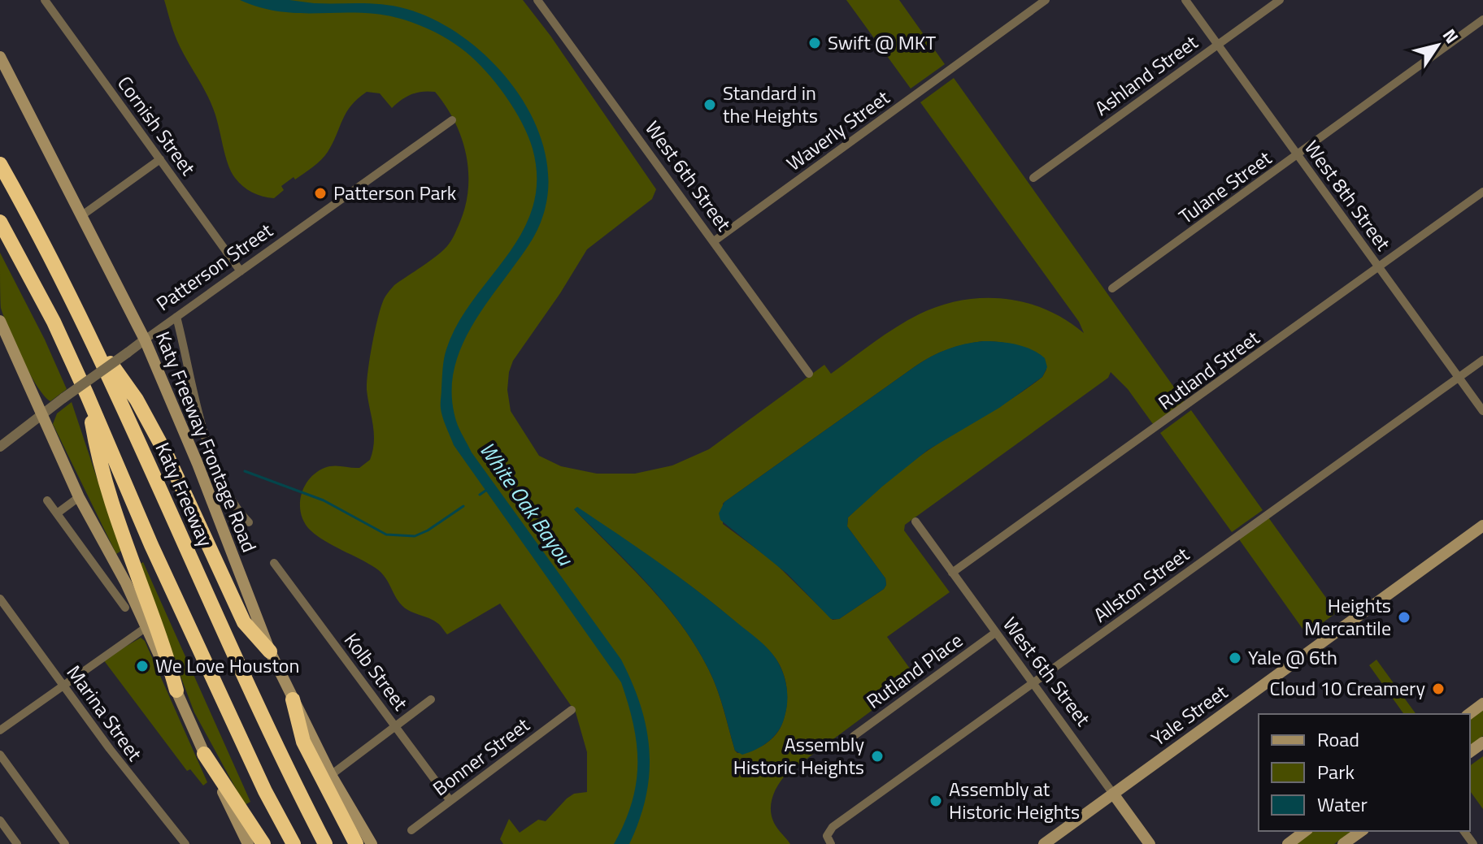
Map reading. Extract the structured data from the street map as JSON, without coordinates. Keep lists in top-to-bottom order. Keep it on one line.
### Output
{"streets":{"highway":["Katy Freeway"],"main road":["West 6th Street","Katy Freeway Frontage Road","Yale Street"],"street":["Ashland Street","Cornish Street","Waverly Street","Tulane Street","West 8th Street","Patterson Street","Rutland Street","Allston Street","Rutland Place","Kolb Street","Marina Street","Bonner Street"]},"crossings":[["Ashland Street","West 8th Street"],["Cornish Street","Patterson Street"],["Waverly Street","West 6th Street"],["West 6th Street","Rutland Street"],["West 6th Street","Allston Street"],["West 6th Street","Rutland Place"],["West 6th Street","Yale Street"],["Tulane Street","West 8th Street"],["West 8th Street","Rutland Street"],["West 8th Street","Allston Street"],["Patterson Street","Katy Freeway Frontage Road"],["Kolb Street","Bonner Street"]],"water":["White Oak Bayou"],"places":["Swift @ MKT","Standard in the Heights","Patterson Park","Heights Mercantile","Yale @ 6th","We Love Houston","Cloud 10 Creamery","Assembly Historic Heights","Assembly at Historic Heights"],"legend":["Road","Park","Water"],"north":"top right"}
